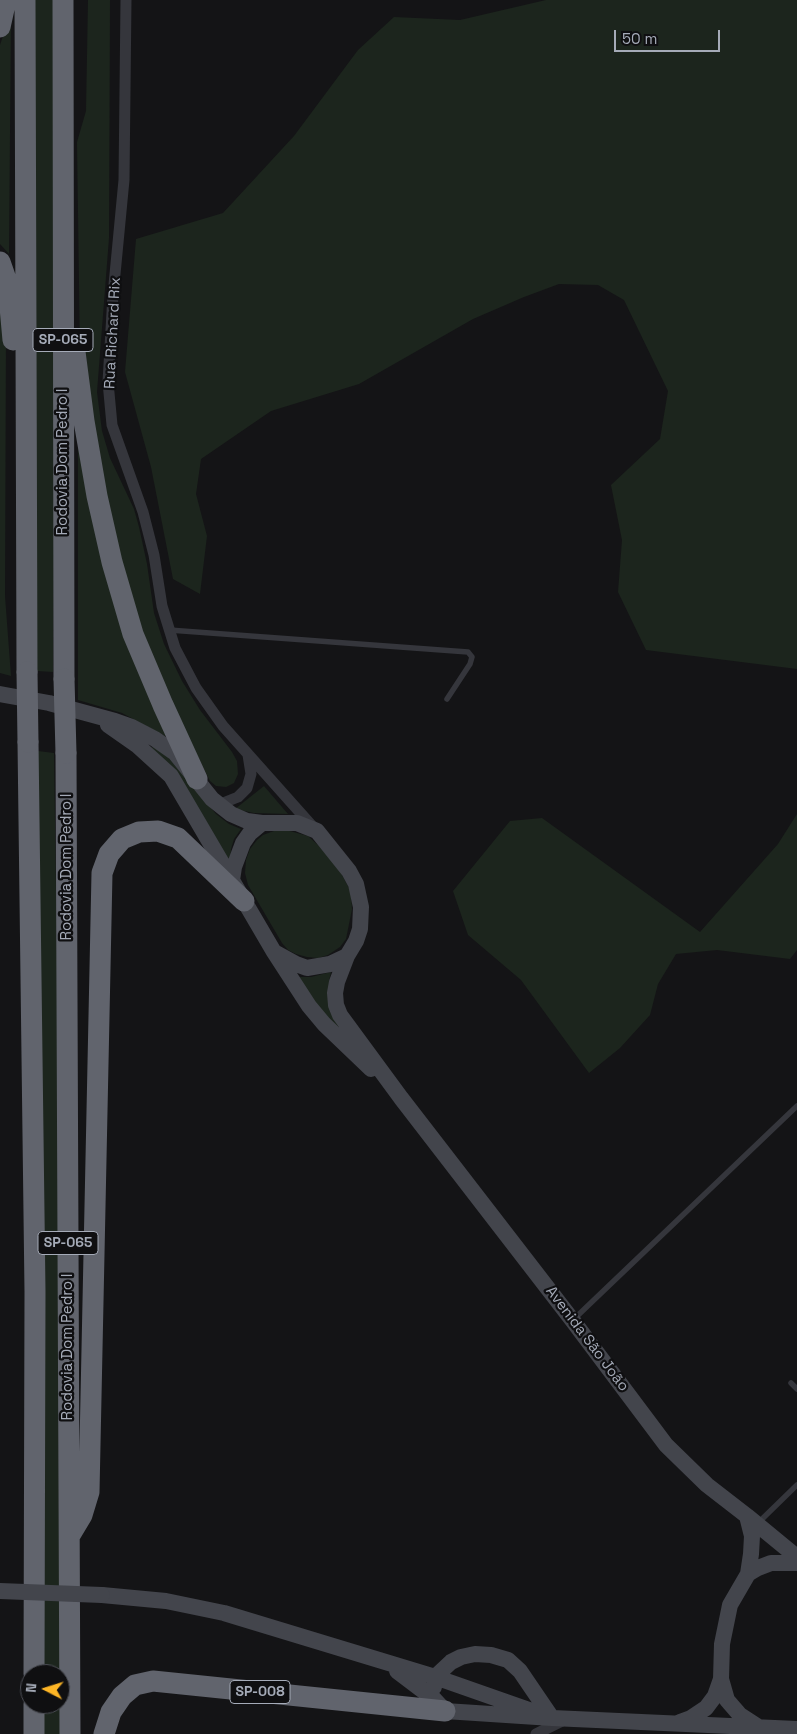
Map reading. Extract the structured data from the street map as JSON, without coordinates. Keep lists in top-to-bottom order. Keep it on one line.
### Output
{"streets":{"highway":["SP-065","Rodovia Dom Pedro I","SP-008"],"main road":["Avenida São João"],"street":["Rua Richard Rix"]},"scale_bar":"50 m","north":"left"}
